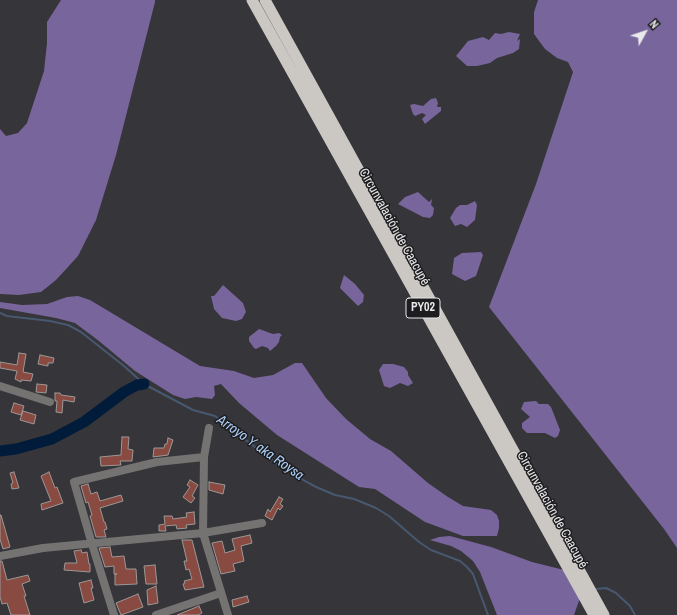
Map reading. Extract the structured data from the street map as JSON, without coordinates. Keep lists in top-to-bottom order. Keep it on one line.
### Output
{"streets":{"highway":["Circunvalación de Caacupé","PY02"]},"water":["Arroyo Y aka Roysa"],"north":"top right"}
